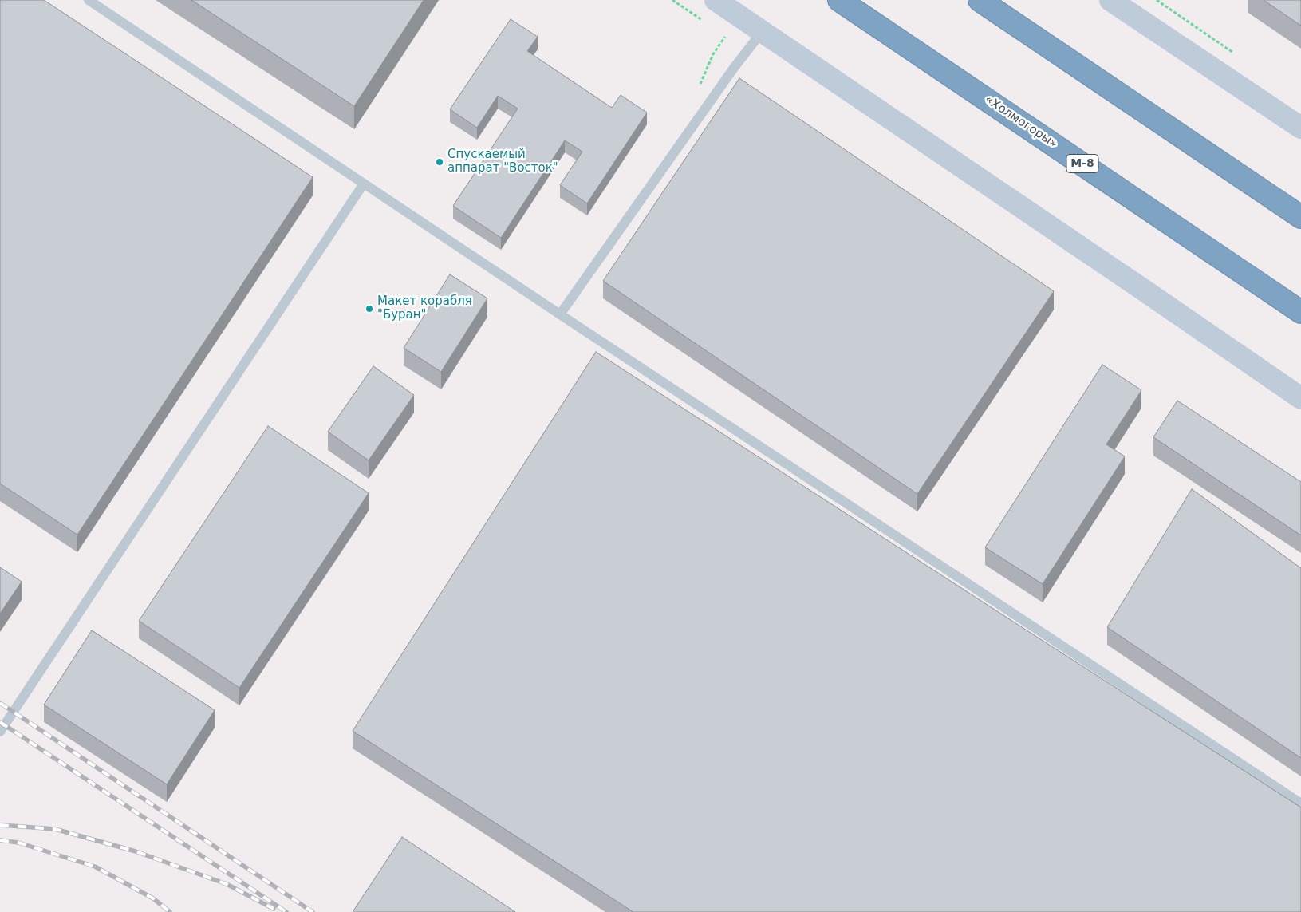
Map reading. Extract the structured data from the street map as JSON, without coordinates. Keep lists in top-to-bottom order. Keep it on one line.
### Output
{"streets":{"highway":["«Холмогоры»","М-8"]},"places":["Спускаемый аппарат \"Восток\"","Макет корабля \"Буран\""]}
